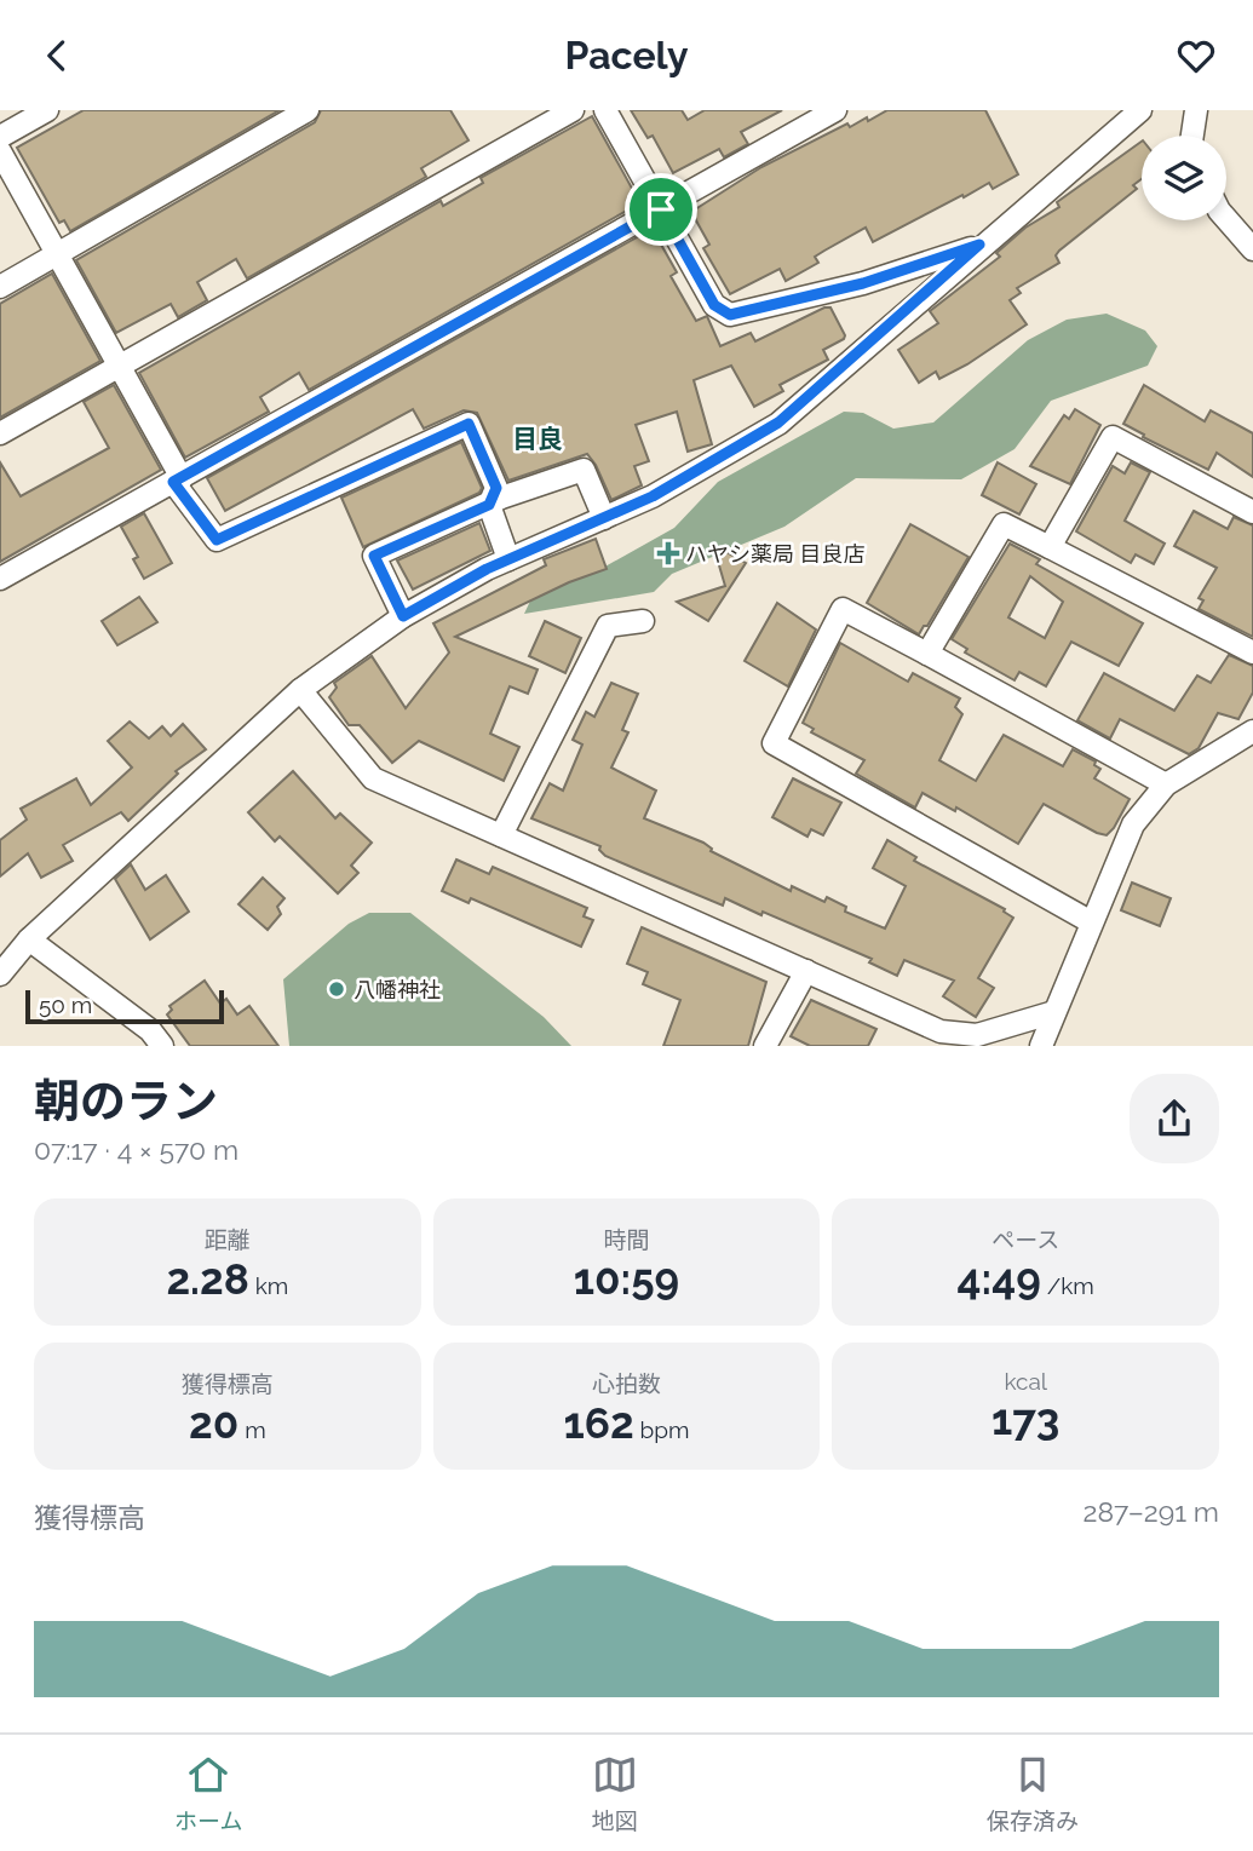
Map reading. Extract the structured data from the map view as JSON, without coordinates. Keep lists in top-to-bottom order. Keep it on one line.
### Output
{"districts":["目良"],"places":{"health":["ハヤシ薬局 目良店"],"other":["八幡神社"]},"scale_bar":"50 m","page":{"header":"Pacely","scale":"50 m","heading":["朝のラン","07:17 · 4 × 570 m"],"stats":[["距離","2.28 km"],["時間","10:59"],["ペース","4:49 /km"],["獲得標高","20 m"],["心拍数","162 bpm"],["kcal","173"]],"chart":["獲得標高","287–291 m"],"tabs":["ホーム","地図","保存済み"]}}
